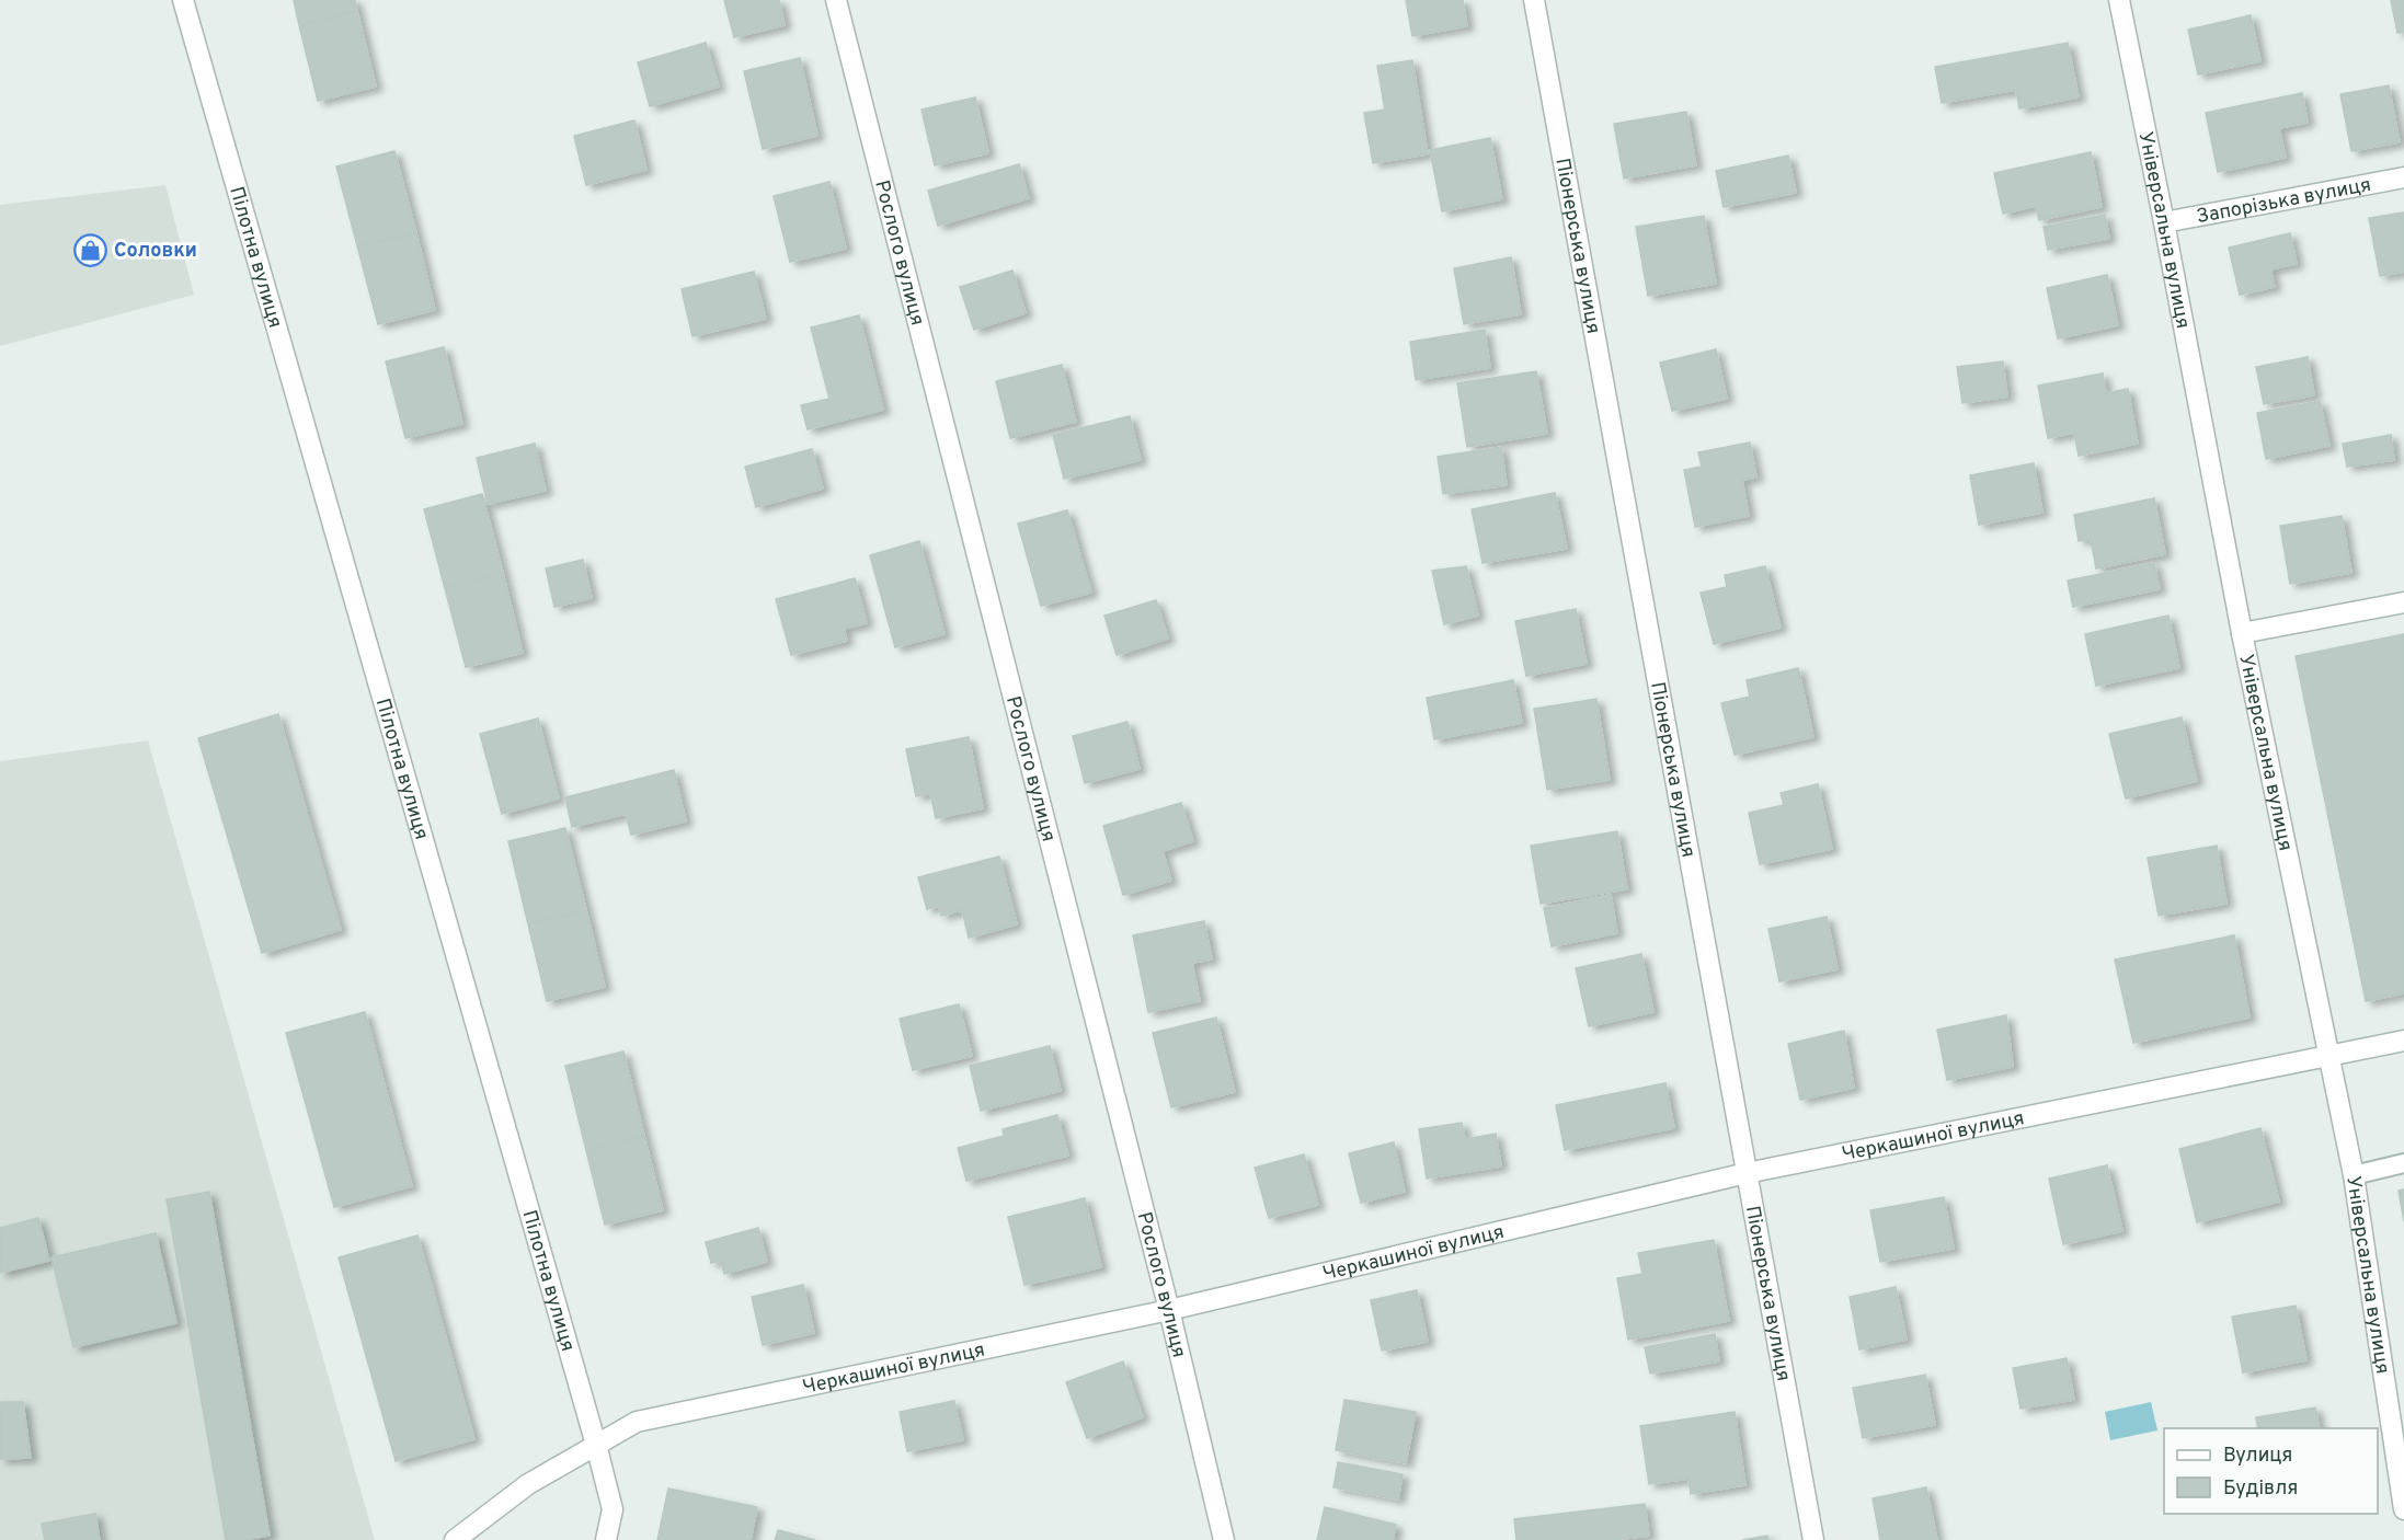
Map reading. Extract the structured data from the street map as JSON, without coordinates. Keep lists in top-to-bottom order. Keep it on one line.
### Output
{"streets":{"street":["Запорізька вулиця","Універсальна вулиця","Піонерська вулиця","Рослого вулиця","Пілотна вулиця","Черкашиної вулиця"]},"crossings":[["Запорізька вулиця","Універсальна вулиця"],["Універсальна вулиця","Черкашиної вулиця"],["Піонерська вулиця","Черкашиної вулиця"],["Рослого вулиця","Черкашиної вулиця"],["Пілотна вулиця","Черкашиної вулиця"]],"places":{"shop":["Соловки"]},"legend":["Вулиця","Будівля"]}
